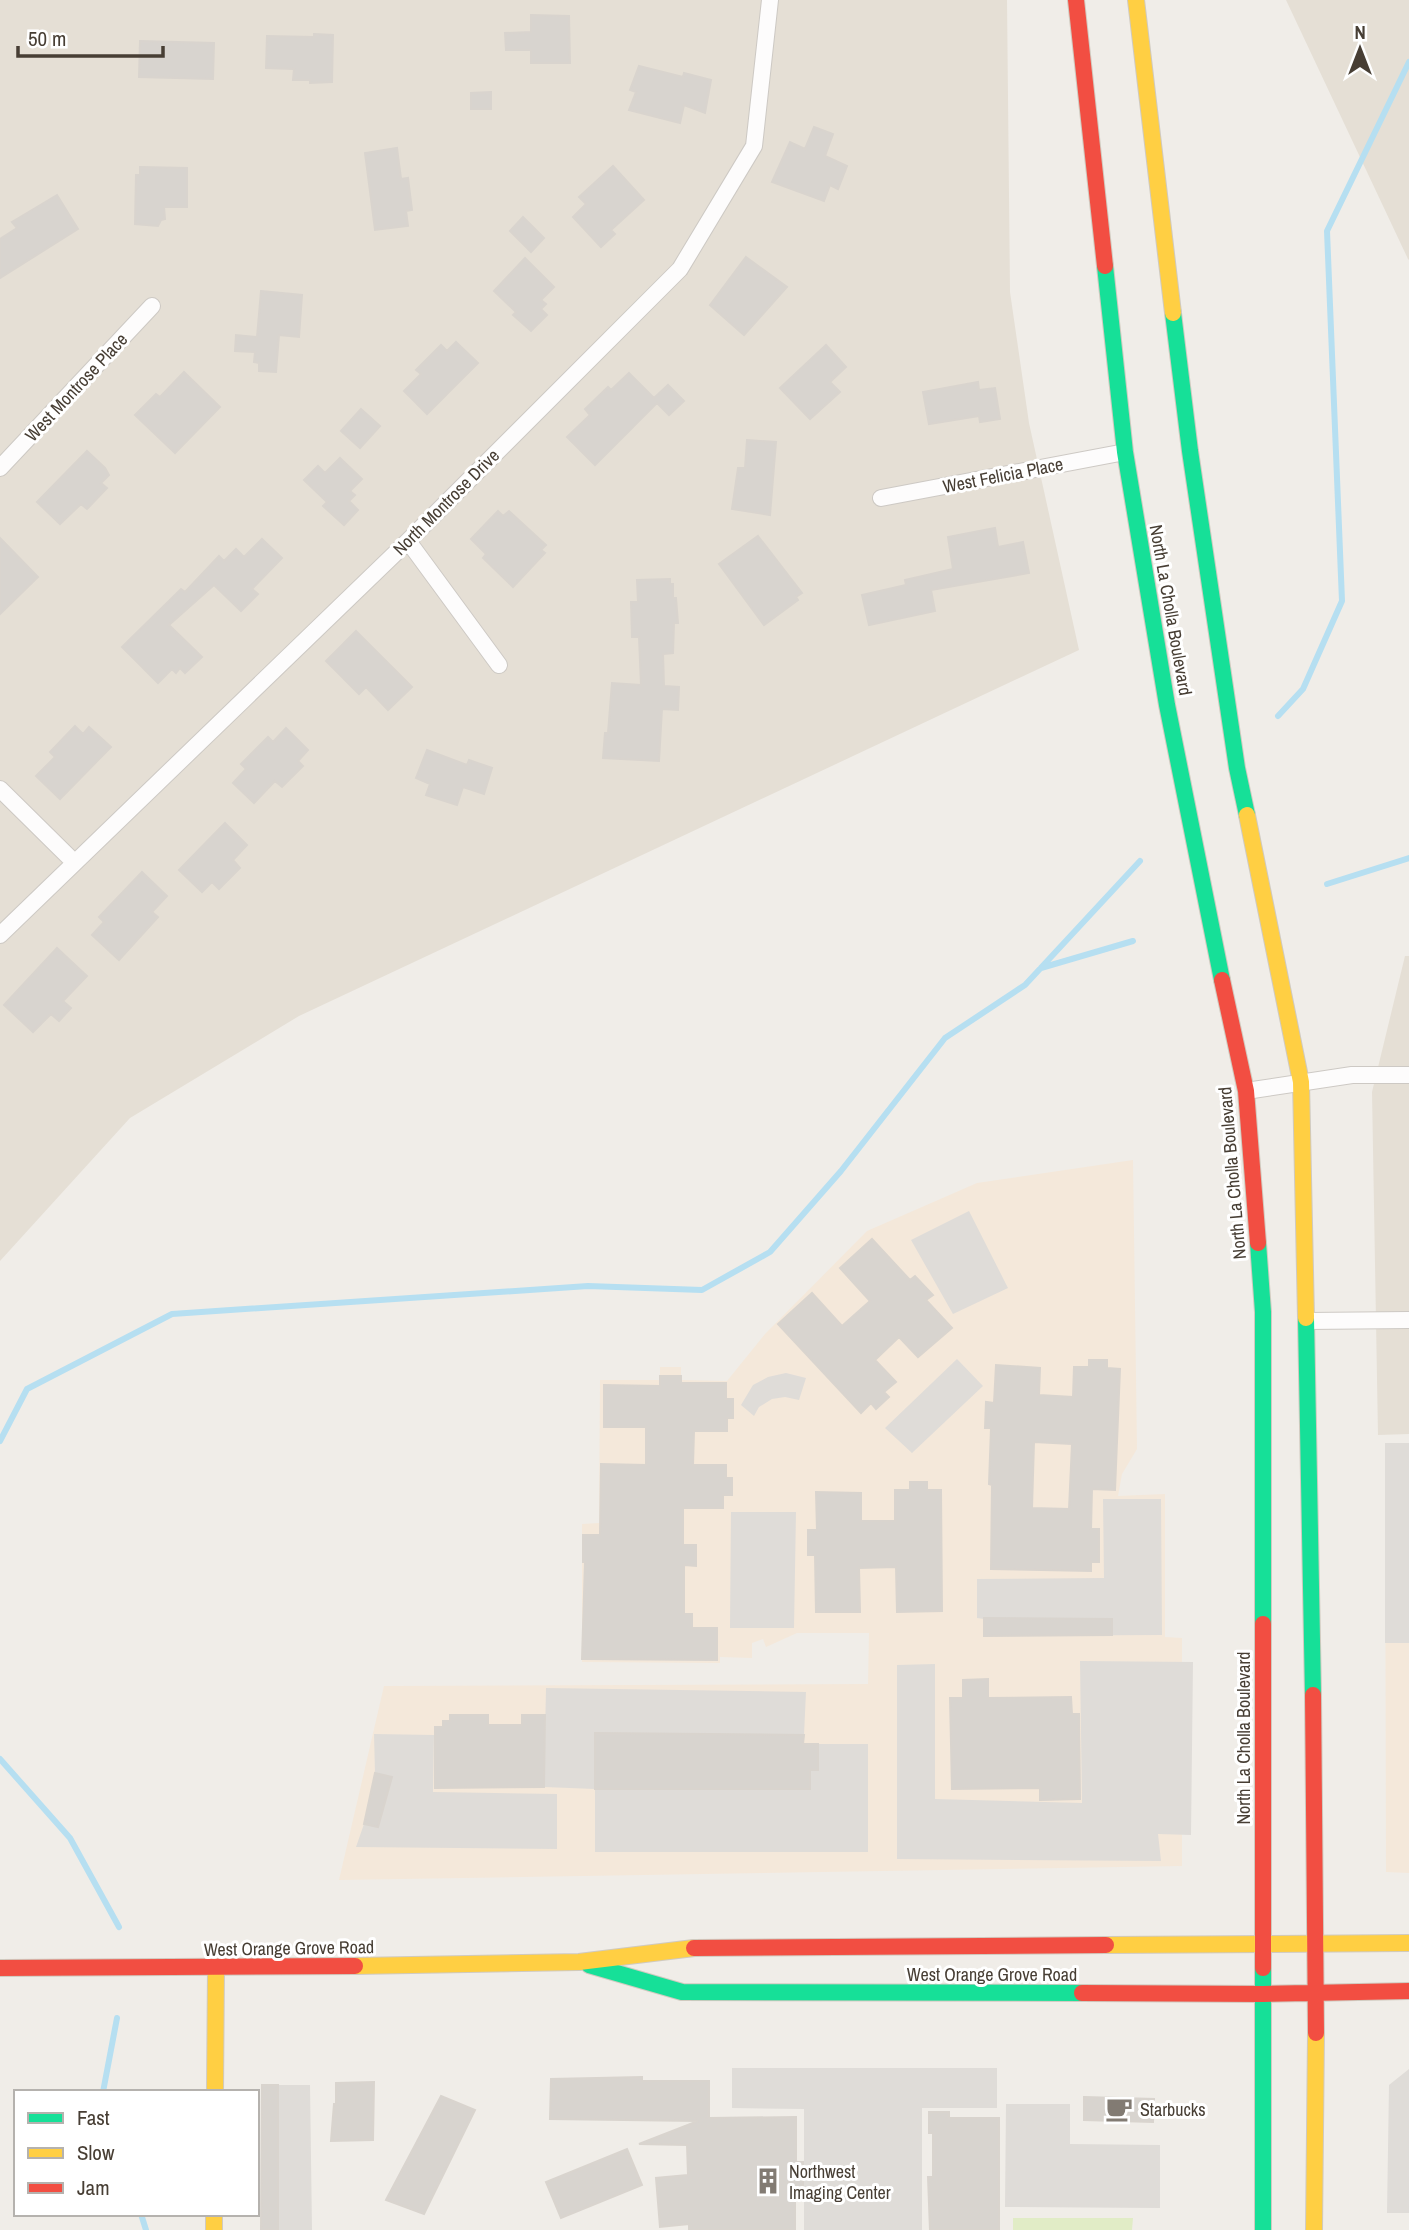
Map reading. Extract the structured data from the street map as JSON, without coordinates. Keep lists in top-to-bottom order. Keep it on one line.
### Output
{"streets":{"main road":["North La Cholla Boulevard","West Orange Grove Road"],"street":["West Montrose Place","West Felicia Place","North Montrose Drive"]},"crossings":[["West Felicia Place","North La Cholla Boulevard"],["North La Cholla Boulevard","West Orange Grove Road"]],"places":{"cafe":["Starbucks"],"building":["Northwest Imaging Center"]},"legend":["Fast","Slow","Jam"],"scale_bar":"50 m","north":"top"}
